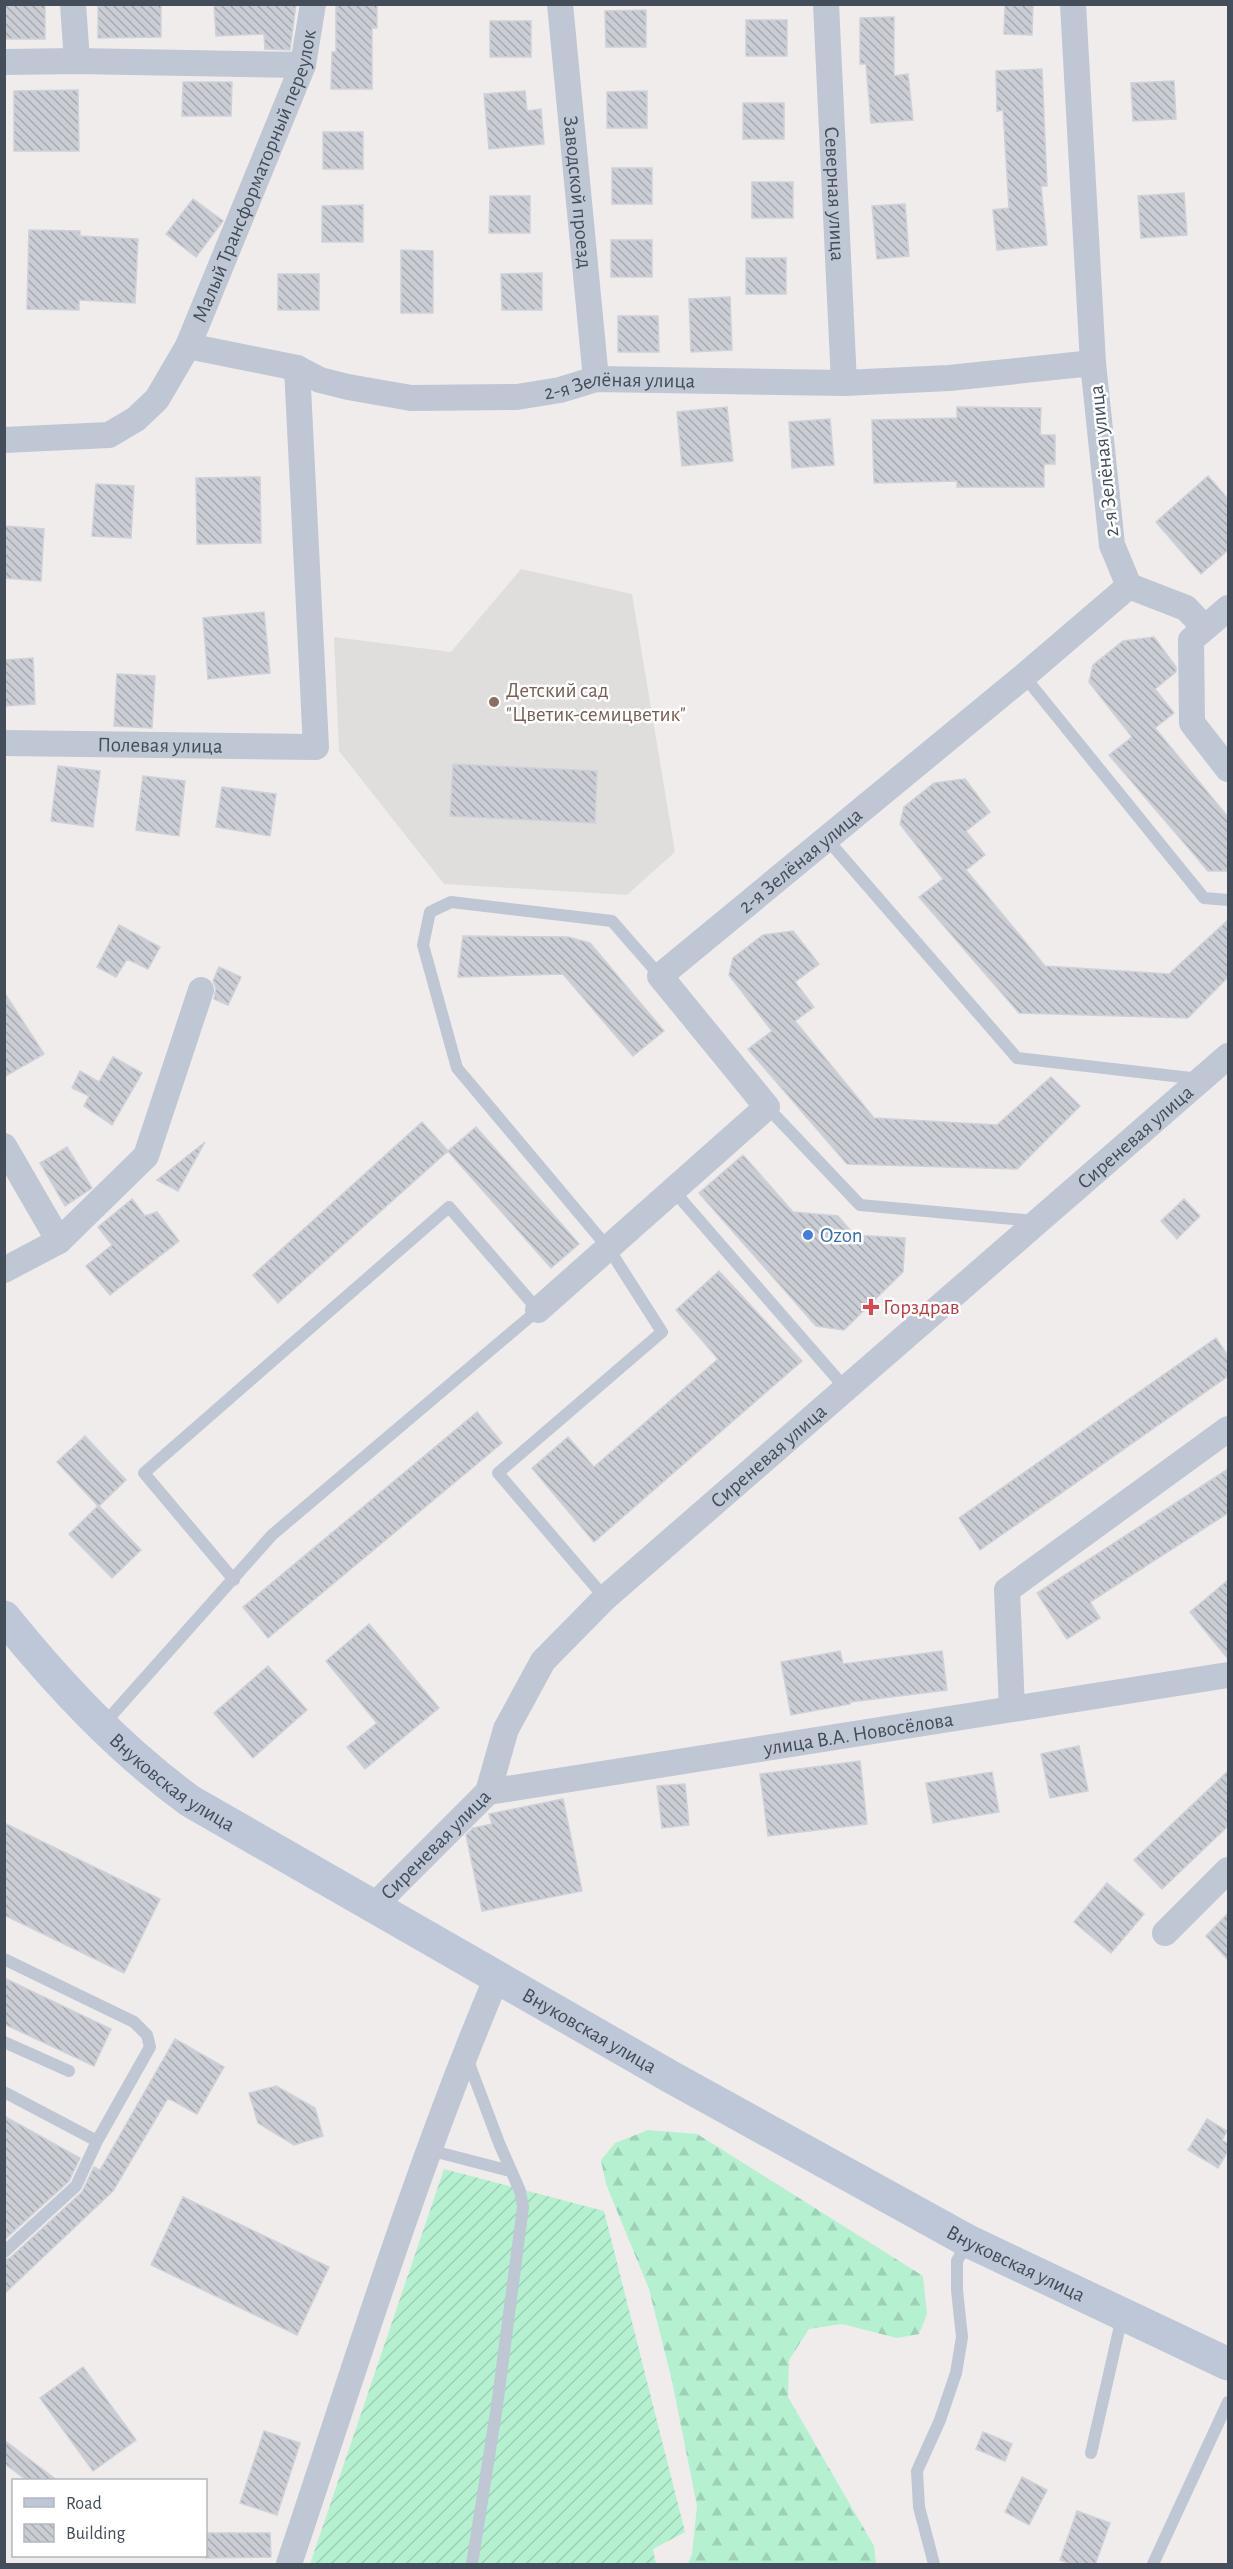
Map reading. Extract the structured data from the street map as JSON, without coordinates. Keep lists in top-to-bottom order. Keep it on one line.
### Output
{"streets":{"main road":["Внуковская улица"],"street":["Малый Трансформаторный переулок","Заводской проезд","Северная улица","2-я Зелёная улица","Полевая улица","Сиреневая улица","улица В.А. Новосёлова"]},"crossings":[["Малый Трансформаторный переулок","2-я Зелёная улица"],["Заводской проезд","2-я Зелёная улица"],["Северная улица","2-я Зелёная улица"],["2-я Зелёная улица","Полевая улица"],["Сиреневая улица","улица В.А. Новосёлова"],["Сиреневая улица","Внуковская улица"]],"places":{"other":["Детский сад \"Цветик-семицветик\"","Ozon"],"health":["Горздрав"]},"legend":["Road","Building"]}
